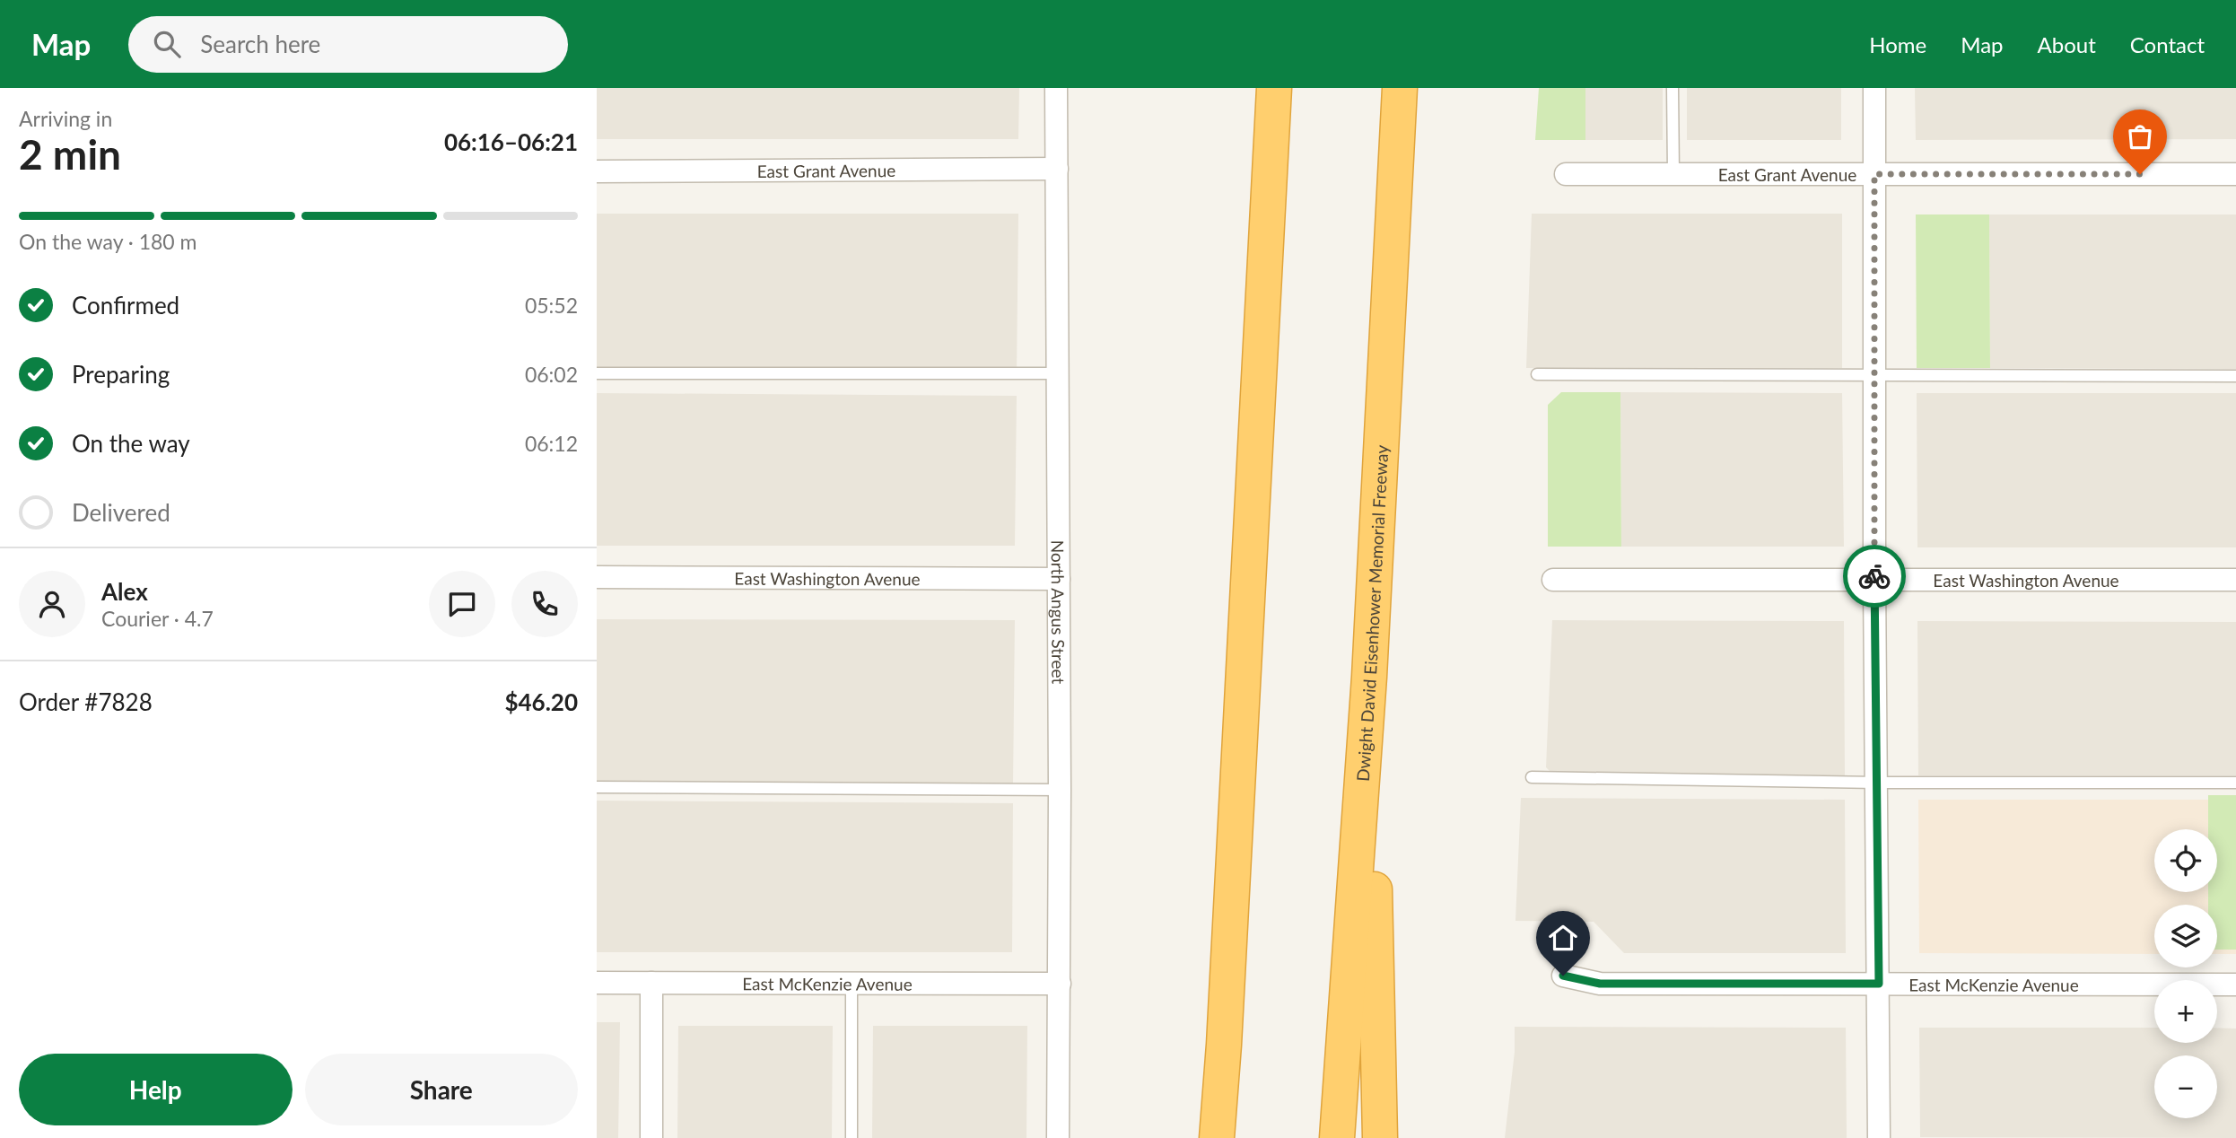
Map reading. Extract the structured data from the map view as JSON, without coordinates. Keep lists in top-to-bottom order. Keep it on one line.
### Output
{"streets":{"highway":["Dwight David Eisenhower Memorial Freeway"],"street":["East Grant Avenue","East Washington Avenue","North Angus Street","East McKenzie Avenue"]},"crossings":[["East Grant Avenue","North Angus Street"],["East Washington Avenue","North Angus Street"],["North Angus Street","East McKenzie Avenue"]],"page":{"header":"Map","search":"Search here","nav":["Home","Map","About","Contact"],"heading":["2 min","Arriving in","06:16–06:21"],"panel":["Alex","Courier · 4.7","Order #7828","$46.20"],"bar":"On the way · 180 m","list":[["Confirmed","05:52"],["Preparing","06:02"],["On the way","06:12"],"Delivered"],"map_buttons":["+","−"],"buttons":["Help","Share"]}}
